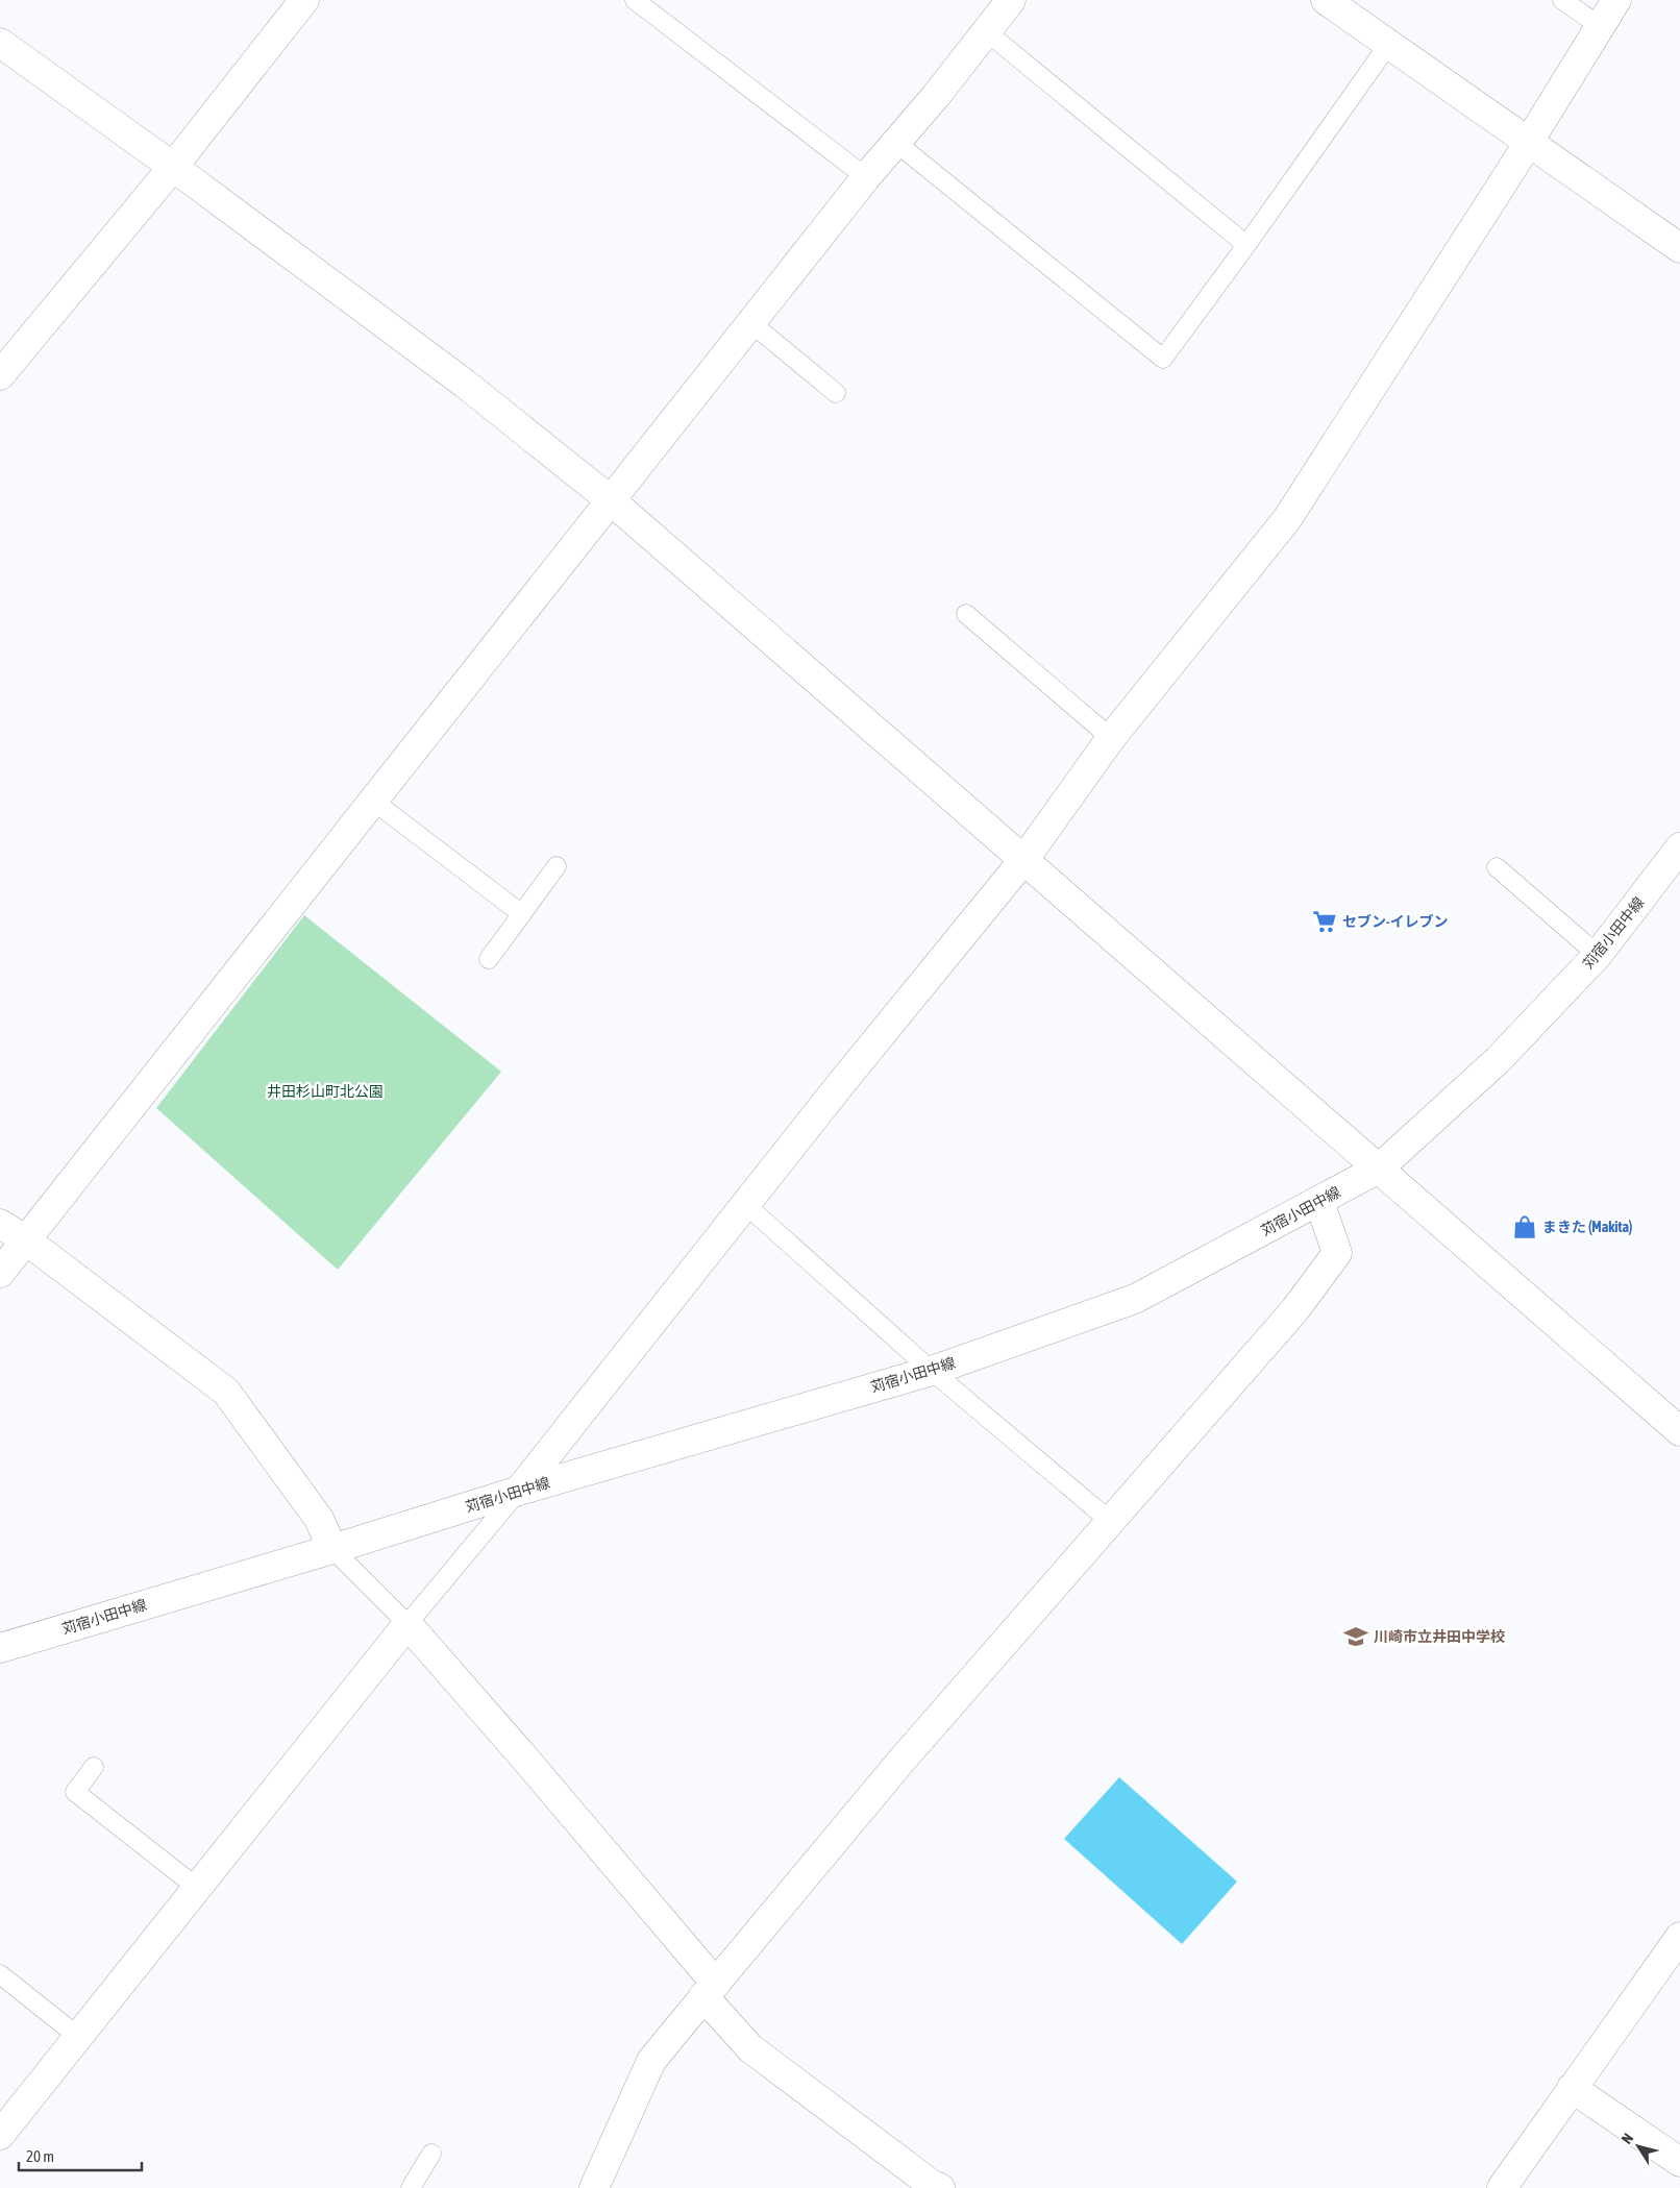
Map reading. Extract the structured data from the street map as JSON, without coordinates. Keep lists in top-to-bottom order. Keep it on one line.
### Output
{"streets":{"street":["苅宿小田中線"]},"parks":["井田杉山町北公園"],"places":{"supermarket":["セブン-イレブン"],"shop":["まきた (Makita)"],"school or university":["川崎市立井田中学校"]},"scale_bar":"20 m","north":"top left"}
